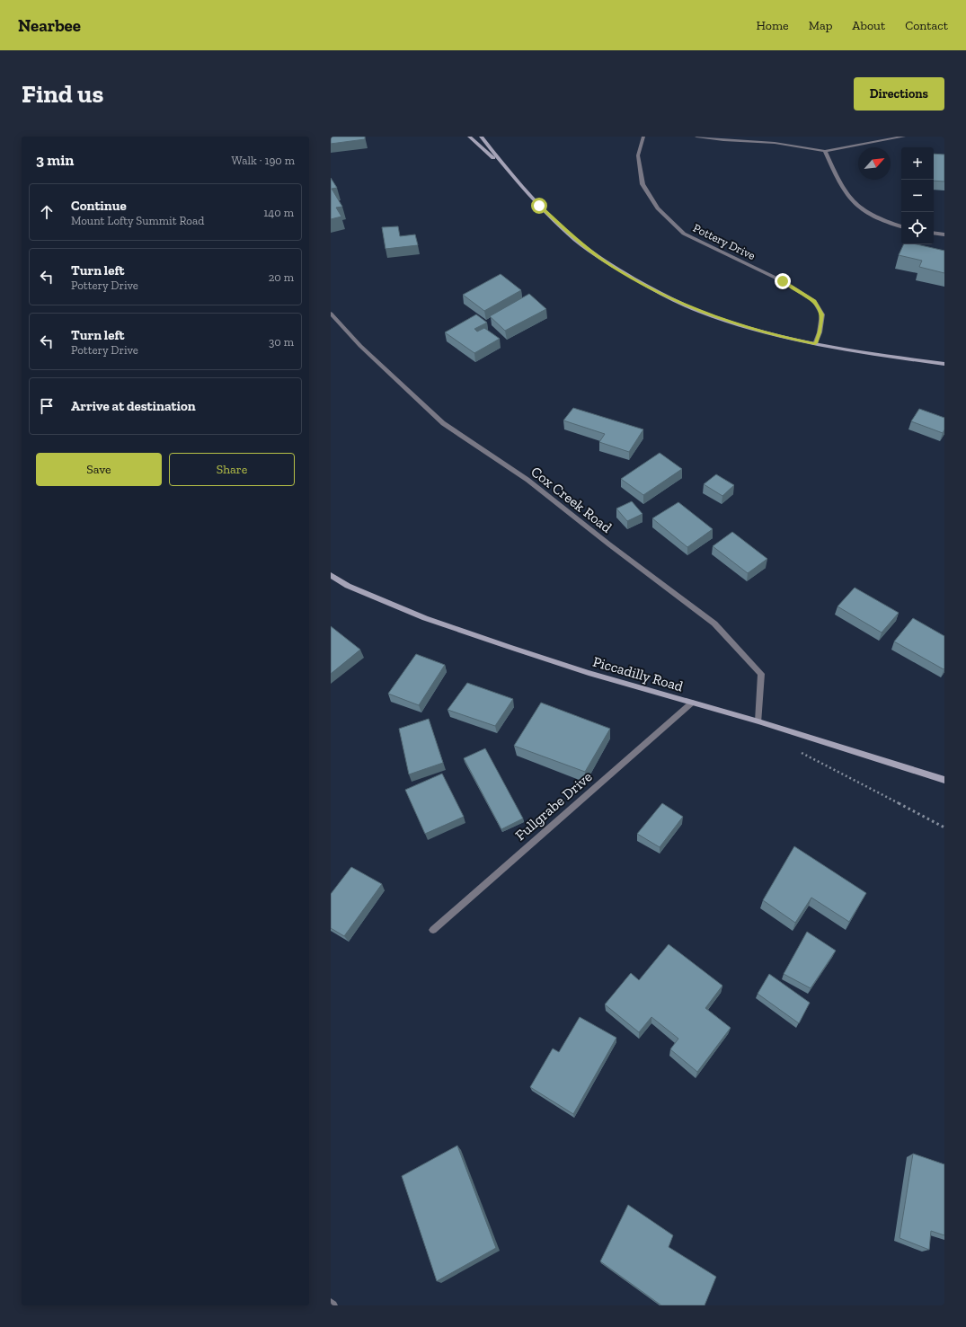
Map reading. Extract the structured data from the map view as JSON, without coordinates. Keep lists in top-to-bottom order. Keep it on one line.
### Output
{"streets":{"main road":["Piccadilly Road"],"street":["Pottery Drive","Cox Creek Road","Fullgrabe Drive"]},"crossings":[["Cox Creek Road","Piccadilly Road"],["Piccadilly Road","Fullgrabe Drive"]],"north":"top right","page":{"header":"Nearbee","nav":["Home","Map","About","Contact"],"buttons":["Directions",["Save","Share"]],"title":"Find us","heading":["3 min","Walk · 190 m"],"map_buttons":["+","−"],"list":[["Continue","Mount Lofty Summit Road","140 m"],["Turn left","Pottery Drive","20 m"],["Turn left","Pottery Drive","30 m"],"Arrive at destination"]}}
